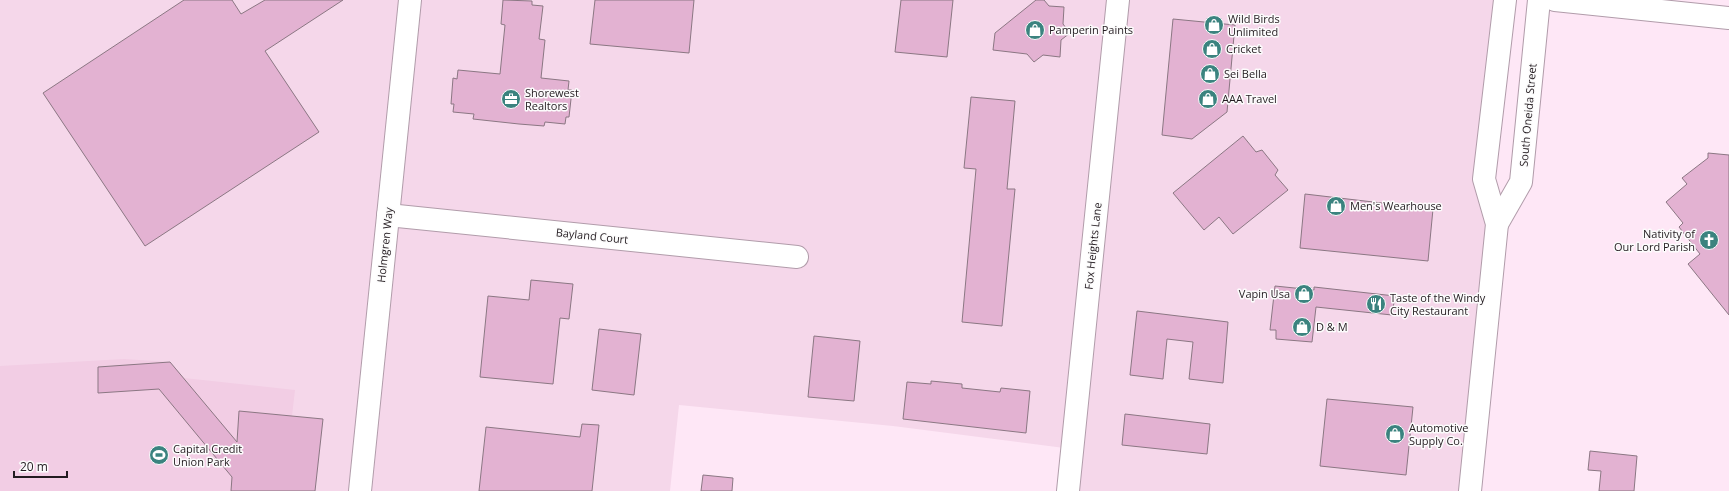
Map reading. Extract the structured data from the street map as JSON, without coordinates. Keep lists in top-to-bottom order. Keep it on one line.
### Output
{"streets":{"street":["South Oneida Street","Bayland Court","Holmgren Way","Fox Heights Lane"]},"crossings":[["Bayland Court","Holmgren Way"]],"places":{"shop":["Wild Birds Unlimited","Pamperin Paints","Cricket","Sei Bella","AAA Travel","Men's Wearhouse","Vapin Usa","D & M","Automotive Supply Co."],"office":["Shorewest Realtors"],"church":["Nativity of Our Lord Parish"],"restaurant":["Taste of the Windy City Restaurant"],"sports":["Capital Credit Union Park"]},"scale_bar":"20 m"}
